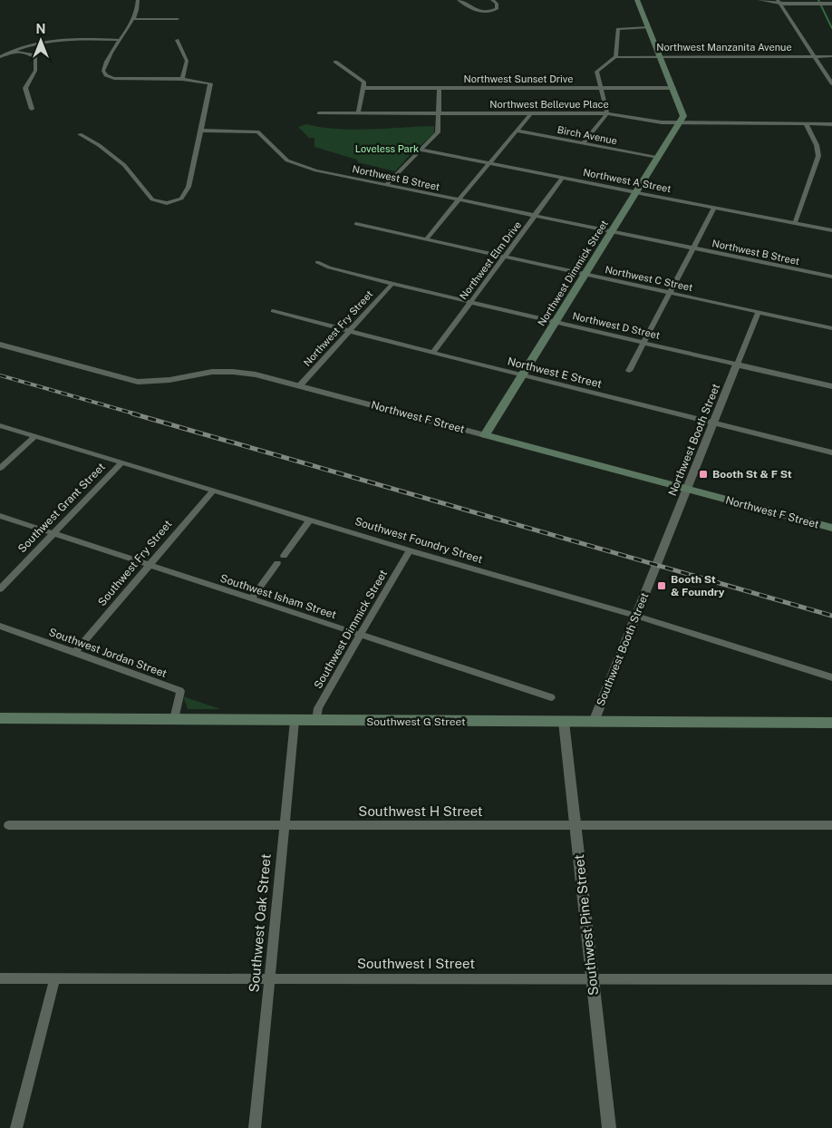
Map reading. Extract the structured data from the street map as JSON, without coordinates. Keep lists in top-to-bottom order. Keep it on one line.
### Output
{"streets":{"main road":["Northwest Dimmick Street","Northwest F Street","Southwest G Street"],"street":["Northwest Manzanita Avenue","Northwest Sunset Drive","Northwest Bellevue Place","Birch Avenue","Northwest B Street","Northwest A Street","Northwest Elm Drive","Northwest C Street","Northwest D Street","Northwest Fry Street","Northwest E Street","Northwest Booth Street","Southwest Grant Street","Southwest Foundry Street","Southwest Fry Street","Southwest Isham Street","Southwest Dimmick Street","Southwest Booth Street","Southwest Jordan Street","Southwest H Street","Southwest Oak Street","Southwest Pine Street","Southwest I Street"]},"crossings":[["Northwest Bellevue Place","Northwest Dimmick Street"],["Birch Avenue","Northwest Dimmick Street"],["Northwest B Street","Northwest Elm Drive"],["Northwest B Street","Northwest Dimmick Street"],["Northwest A Street","Northwest Elm Drive"],["Northwest A Street","Northwest Dimmick Street"],["Northwest Elm Drive","Northwest C Street"],["Northwest Elm Drive","Northwest D Street"],["Northwest Elm Drive","Northwest E Street"],["Northwest Dimmick Street","Northwest C Street"],["Northwest Dimmick Street","Northwest D Street"],["Northwest Dimmick Street","Northwest E Street"],["Northwest Dimmick Street","Northwest F Street"],["Northwest C Street","Northwest Booth Street"],["Northwest D Street","Northwest Fry Street"],["Northwest D Street","Northwest Booth Street"],["Northwest Fry Street","Northwest E Street"],["Northwest Fry Street","Northwest F Street"],["Northwest E Street","Northwest Booth Street"],["Northwest F Street","Northwest Booth Street"],["Northwest Booth Street","Southwest Booth Street"],["Southwest Grant Street","Southwest Foundry Street"],["Southwest Grant Street","Southwest Isham Street"],["Southwest Foundry Street","Southwest Fry Street"],["Southwest Foundry Street","Southwest Dimmick Street"],["Southwest Foundry Street","Southwest Booth Street"],["Southwest Fry Street","Southwest Isham Street"],["Southwest Fry Street","Southwest Jordan Street"],["Southwest Isham Street","Southwest Dimmick Street"],["Southwest Dimmick Street","Southwest G Street"],["Southwest Booth Street","Southwest G Street"],["Southwest Jordan Street","Southwest G Street"],["Southwest G Street","Southwest Oak Street"],["Southwest G Street","Southwest Pine Street"],["Southwest H Street","Southwest Oak Street"],["Southwest H Street","Southwest Pine Street"],["Southwest Oak Street","Southwest I Street"],["Southwest Pine Street","Southwest I Street"]],"parks":["Loveless Park"],"places":{"transit":["Booth St & F St","Booth St & Foundry"]},"north":"top"}
